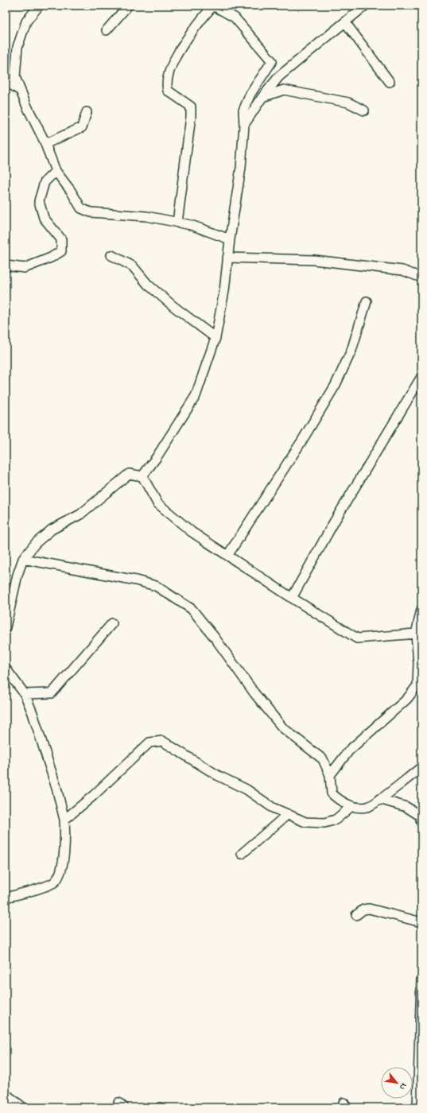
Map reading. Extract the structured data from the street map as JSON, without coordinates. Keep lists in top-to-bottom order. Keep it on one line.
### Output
{"north":"bottom right"}
